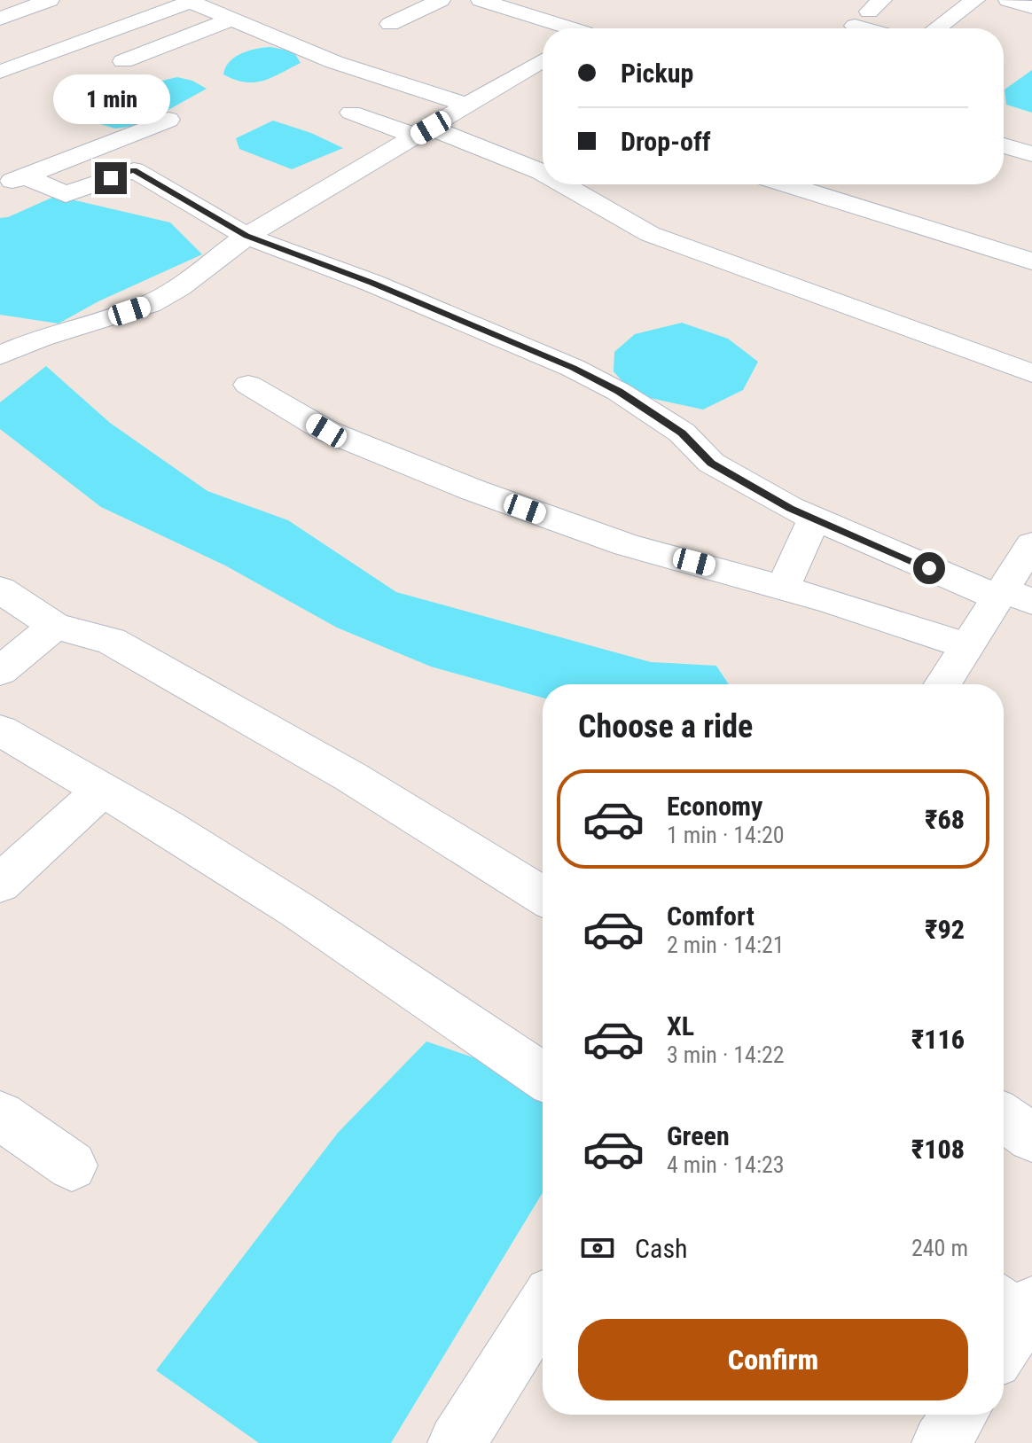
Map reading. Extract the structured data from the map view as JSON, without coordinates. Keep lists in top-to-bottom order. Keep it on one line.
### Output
{"page":{"banner":["Pickup","Drop-off"],"bubble":"1 min","heading":"Choose a ride","list":[{"name":"Economy","note":"1 min · 14:20","value":"₹68"},{"name":"Comfort","note":"2 min · 14:21","value":"₹92"},{"name":"XL","note":"3 min · 14:22","value":"₹116"},{"name":"Green","note":"4 min · 14:23","value":"₹108"}],"pay":["Cash","240 m"],"buttons":"Confirm"}}
